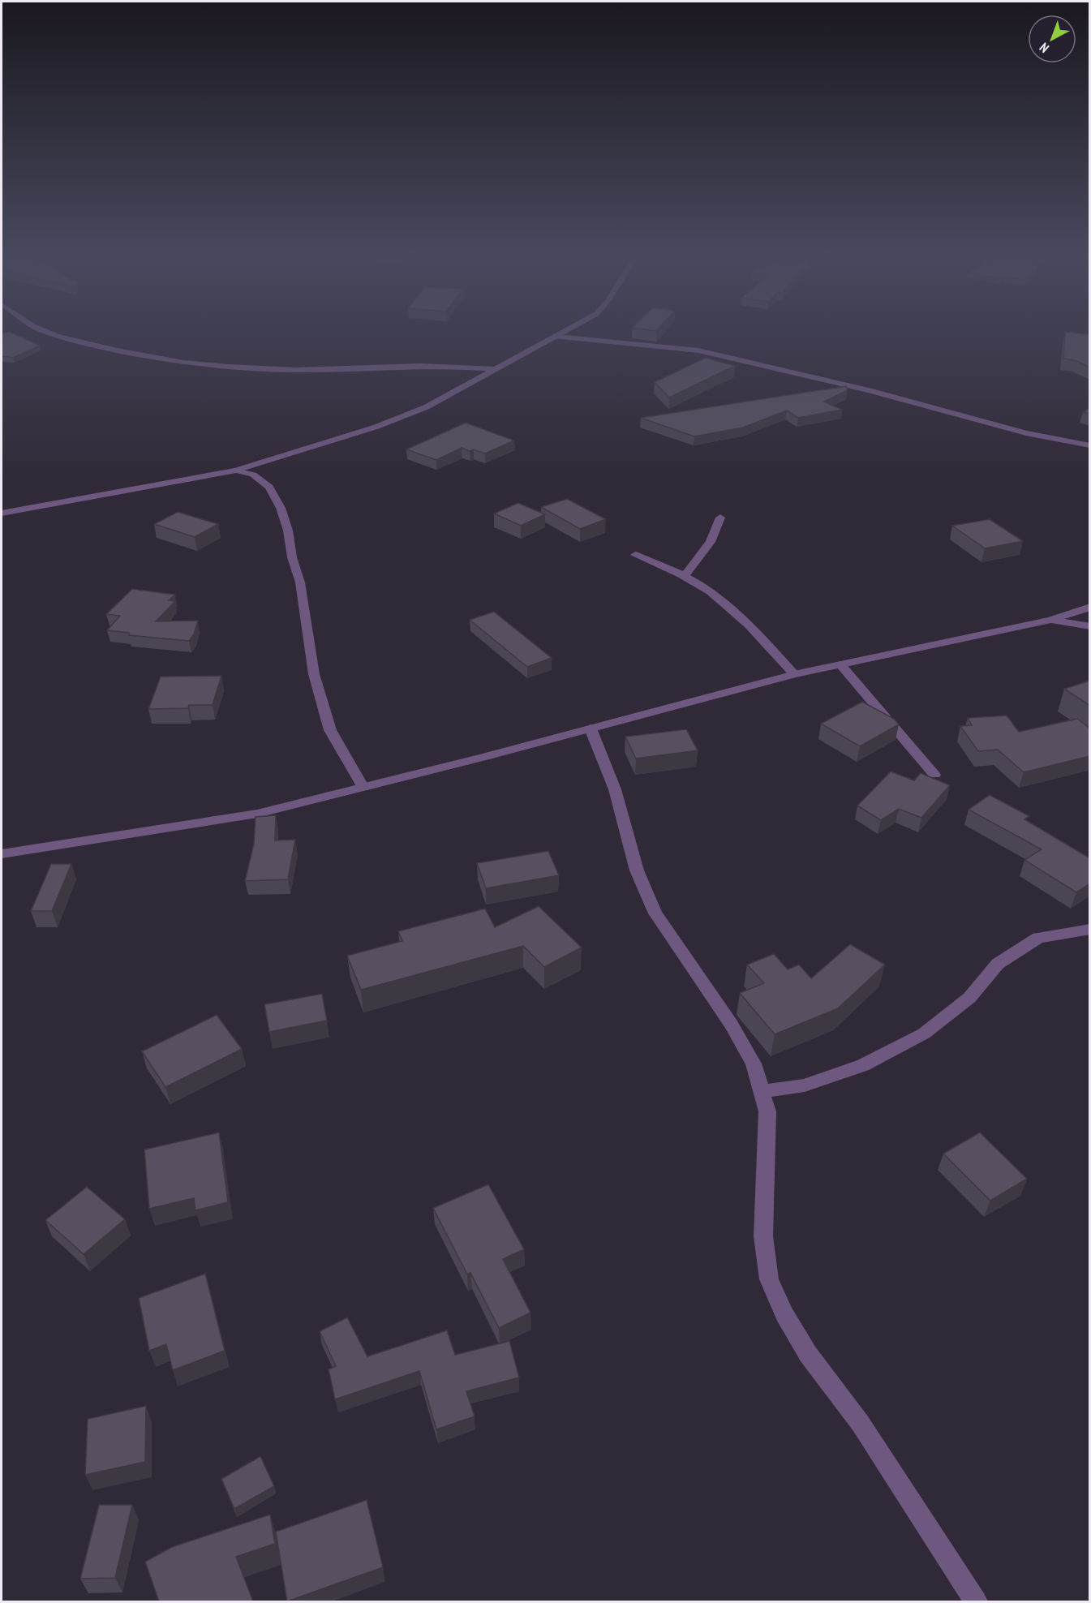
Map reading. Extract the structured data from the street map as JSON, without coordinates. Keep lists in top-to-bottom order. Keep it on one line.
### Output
{"north":"bottom left"}
